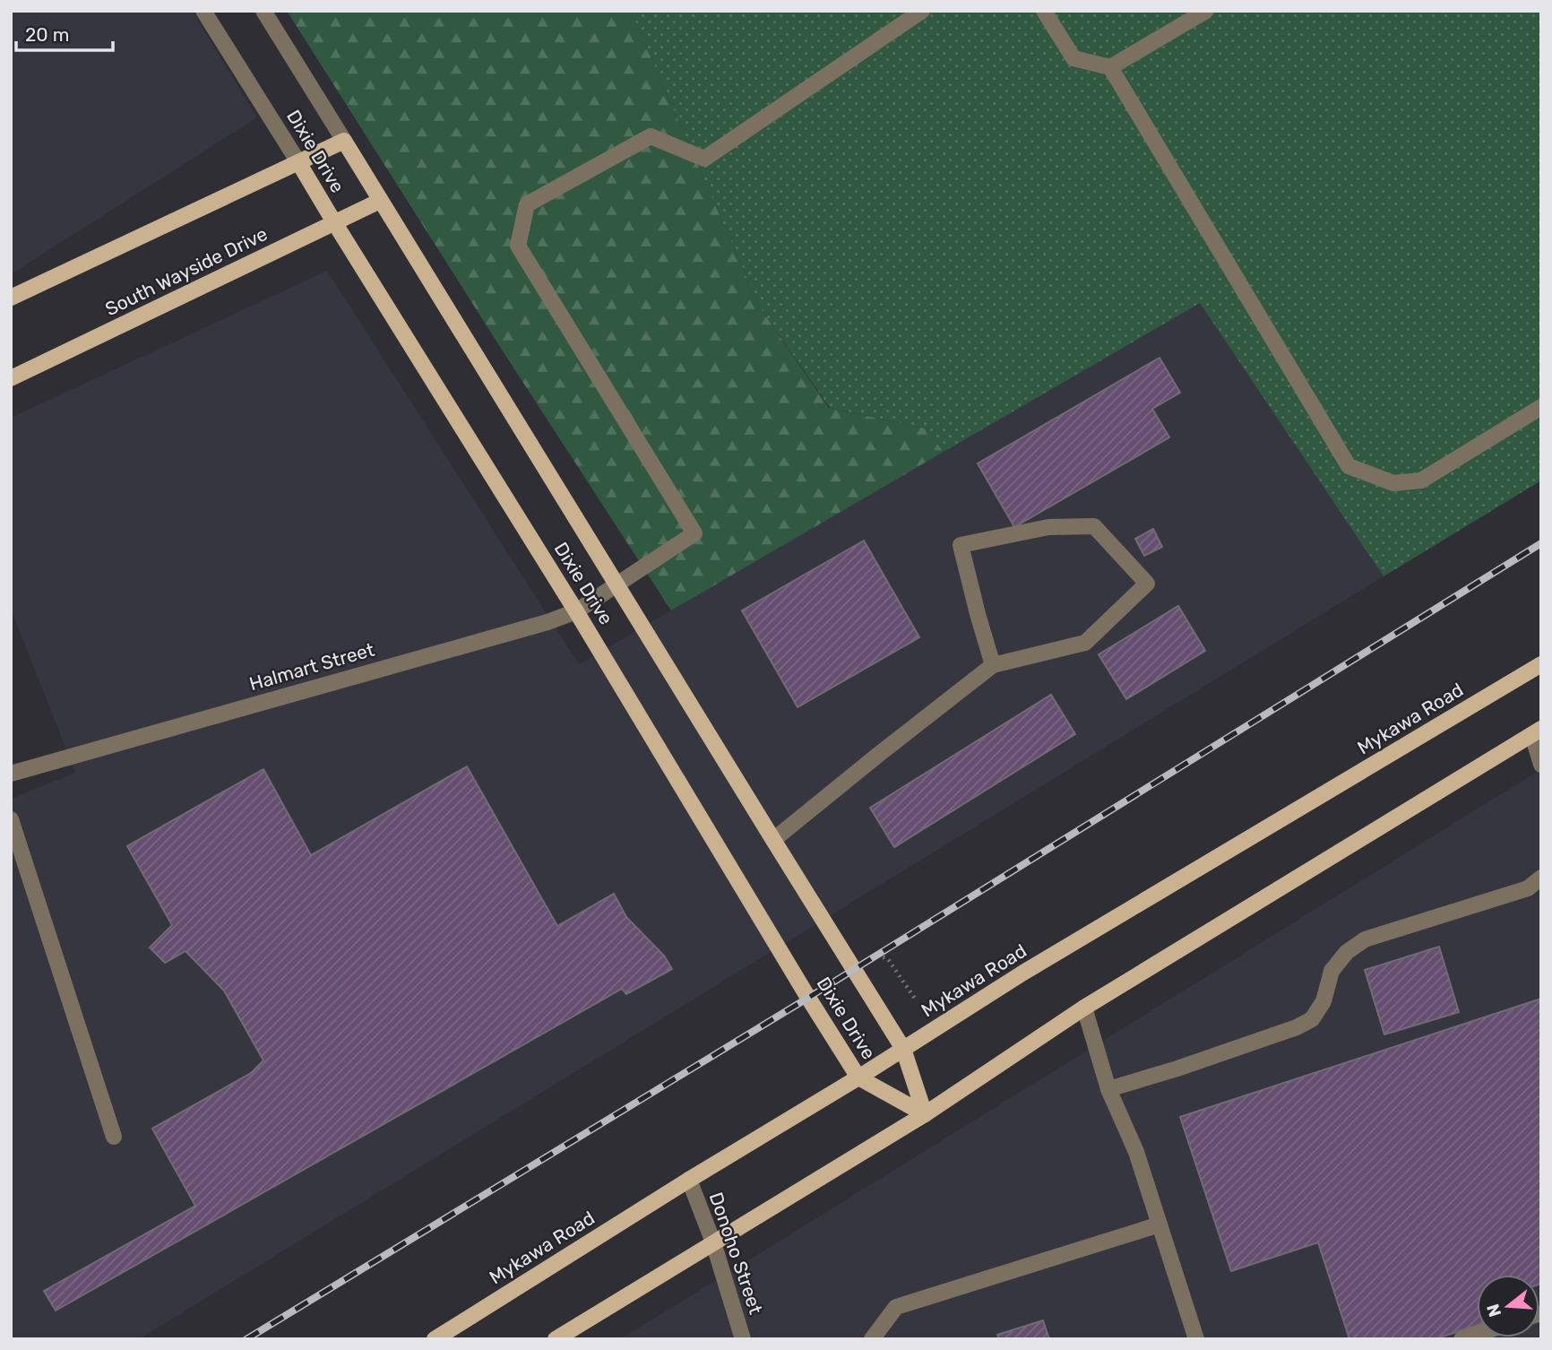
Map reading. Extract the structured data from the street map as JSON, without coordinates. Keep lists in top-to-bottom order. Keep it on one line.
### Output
{"streets":{"main road":["Dixie Drive","South Wayside Drive","Mykawa Road"],"street":["Halmart Street","Donoho Street"]},"crossings":[["Dixie Drive","South Wayside Drive"],["Dixie Drive","Halmart Street"],["Dixie Drive","Mykawa Road"],["Mykawa Road","Donoho Street"]],"scale_bar":"20 m","north":"left"}
